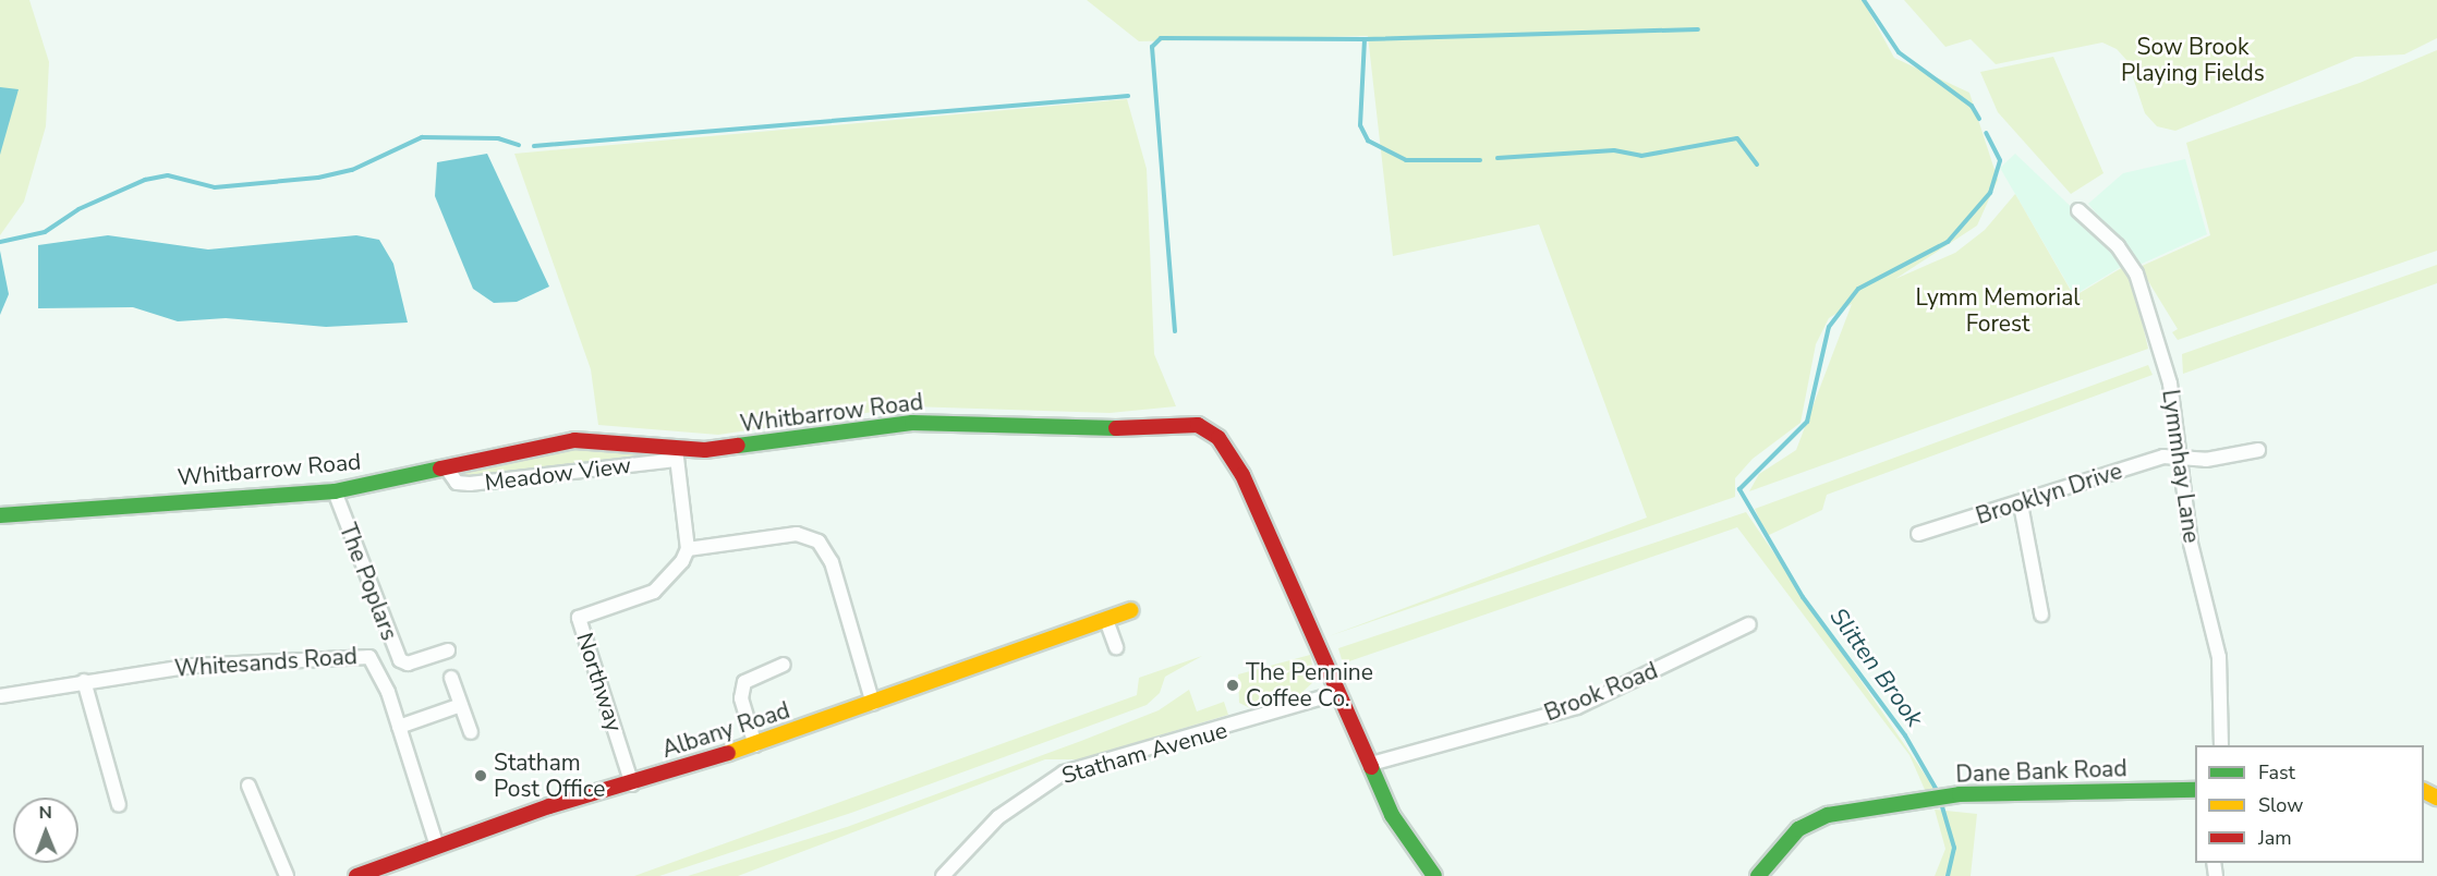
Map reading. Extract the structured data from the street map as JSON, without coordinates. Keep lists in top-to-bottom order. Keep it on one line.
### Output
{"streets":{"street":["Whitbarrow Road","Lymmhay Lane","Meadow View","Brooklyn Drive","The Poplars","Whitesands Road","Northway","Brook Road","Albany Road","Statham Avenue","Dane Bank Road"]},"crossings":[["Whitbarrow Road","Meadow View"],["Whitbarrow Road","The Poplars"],["Whitbarrow Road","Brook Road"],["Whitbarrow Road","Statham Avenue"],["Lymmhay Lane","Brooklyn Drive"],["Whitesands Road","Albany Road"],["Northway","Albany Road"]],"water":["Slitten Brook"],"parks":["Sow Brook Playing Fields","Lymm Memorial Forest"],"places":["The Pennine Coffee Co.","Statham Post Office"],"legend":["Fast","Slow","Jam"],"north":"top"}
